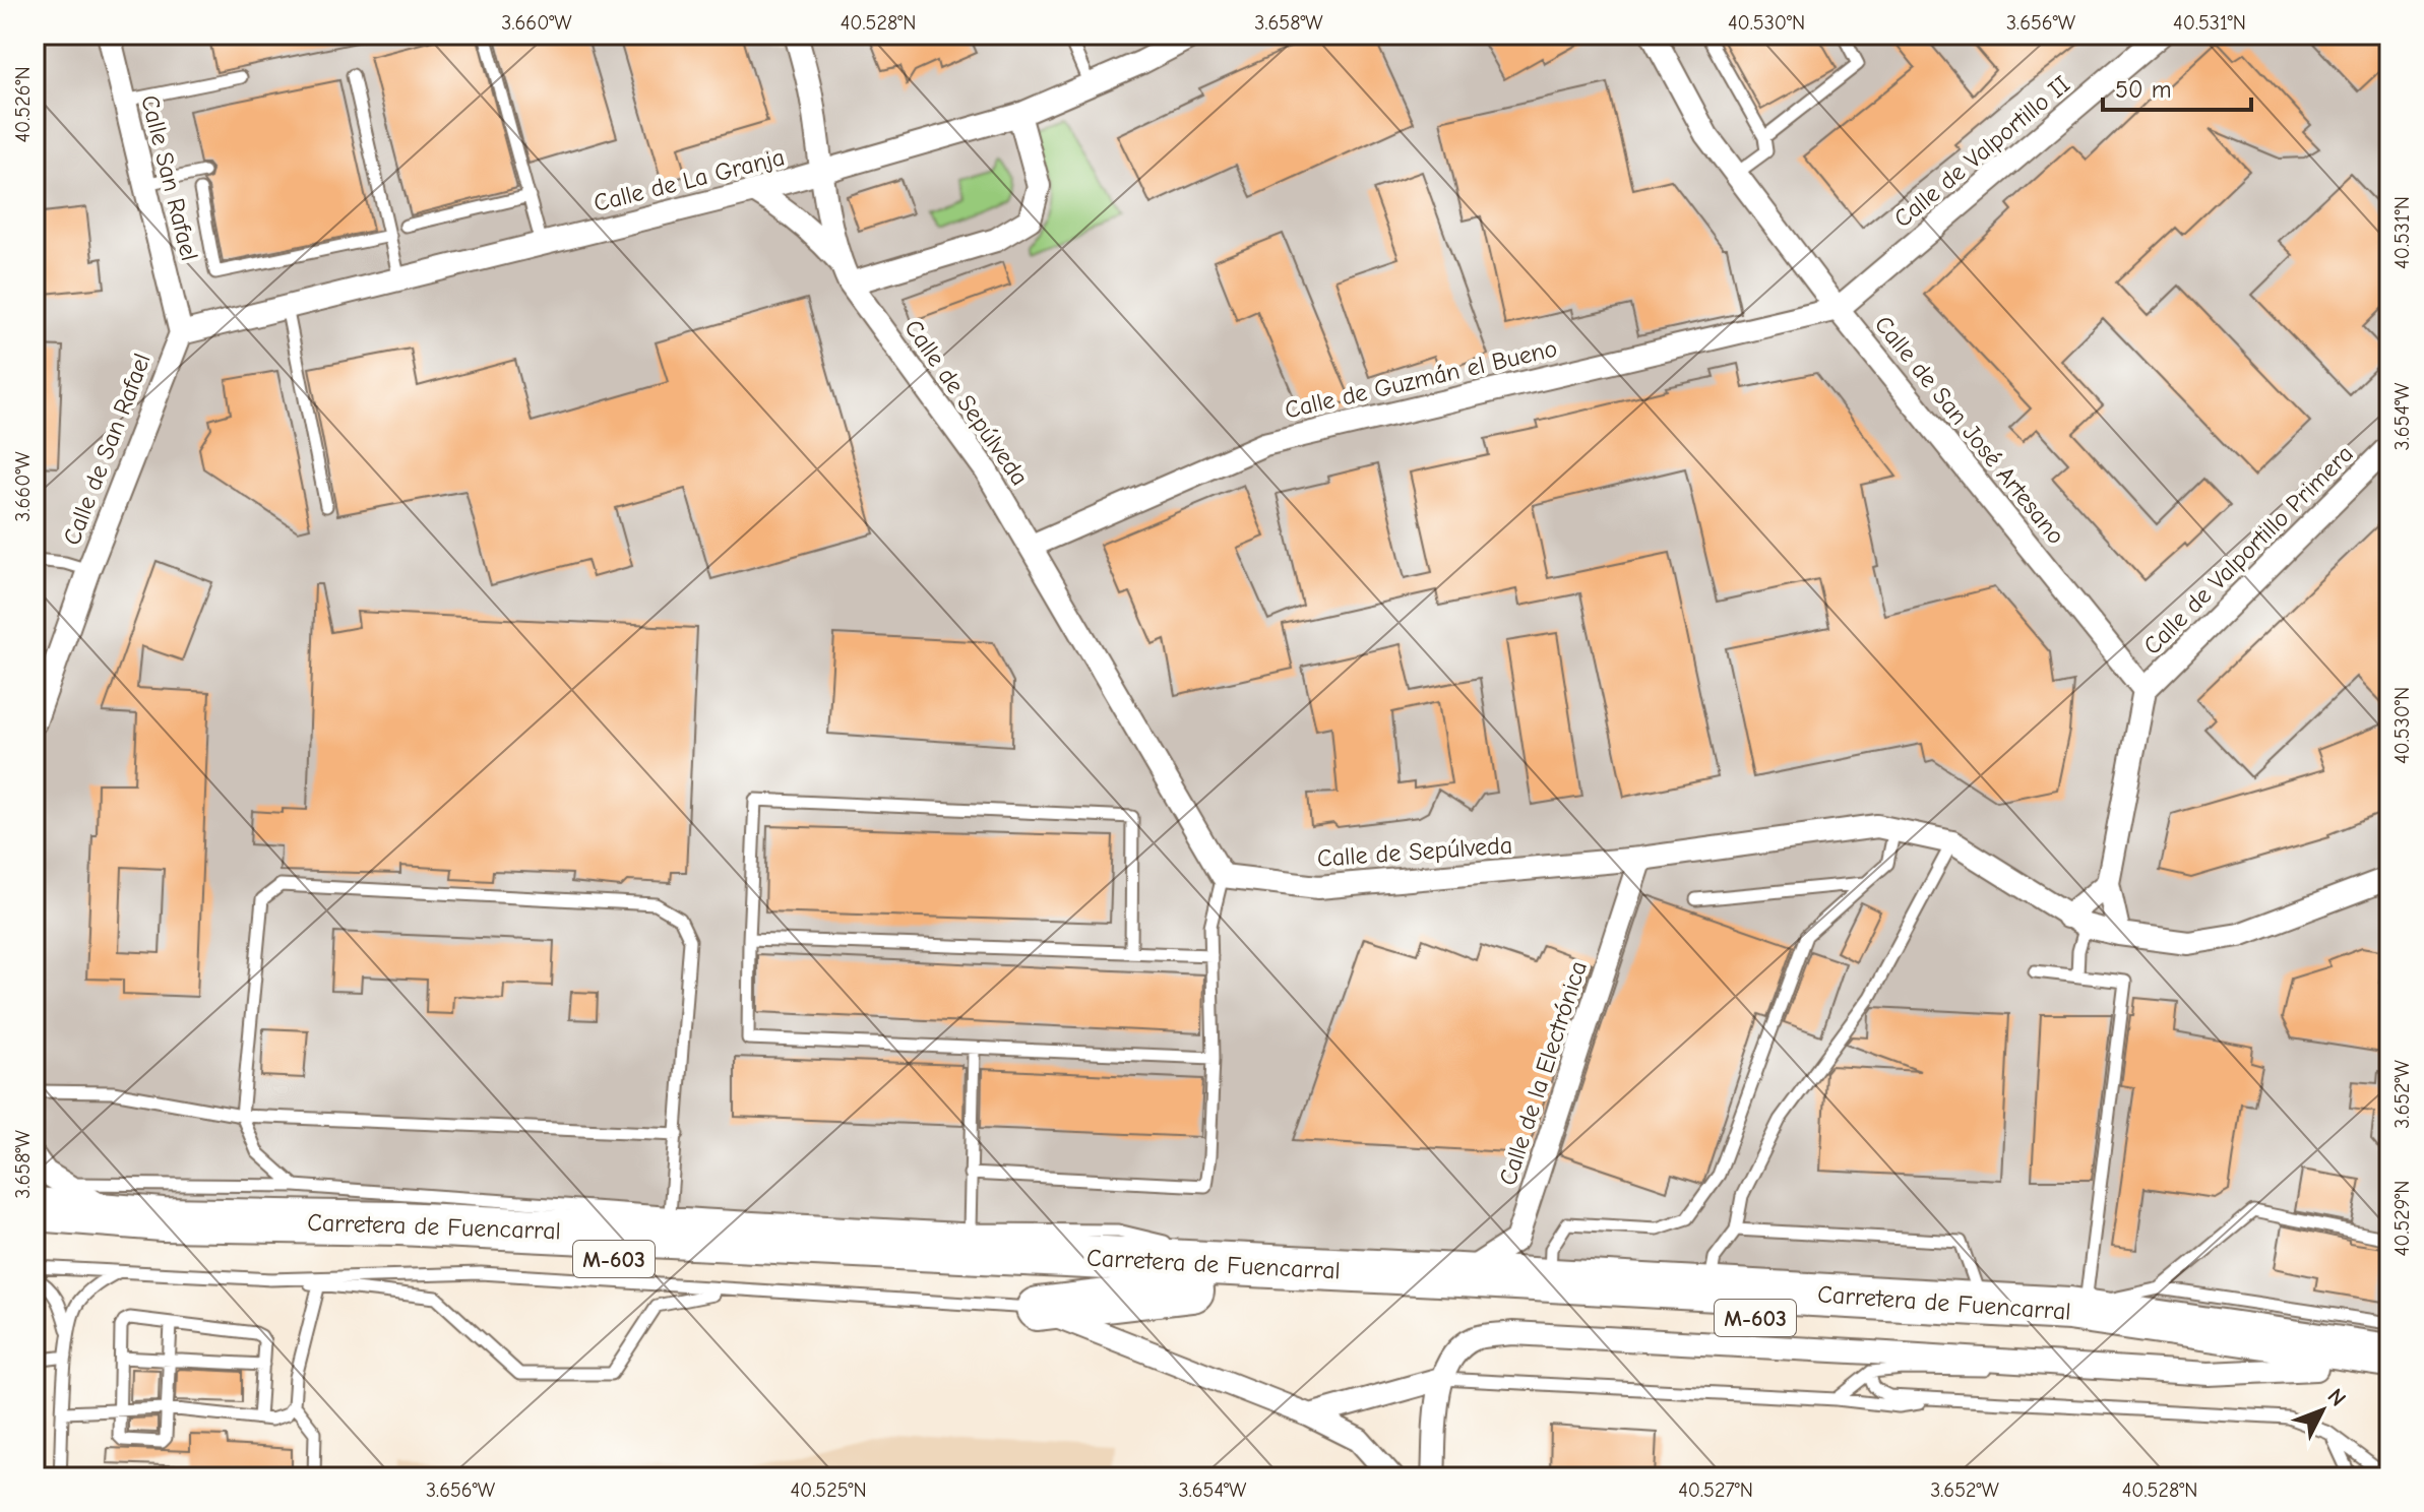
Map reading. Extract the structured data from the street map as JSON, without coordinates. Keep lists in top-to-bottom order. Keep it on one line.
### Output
{"streets":{"highway":["Carretera de Fuencarral","M-603"],"street":["Calle de Valportillo II","Calle San Rafael","Calle de La Granja","Calle de Guzmán el Bueno","Calle de Sepúlveda","Calle de San José Artesano","Calle de San Rafael","Calle de Valportillo Primera","Calle de la Electrónica"]},"crossings":[["Calle de Valportillo II","Calle de Guzmán el Bueno"],["Calle de Valportillo II","Calle de San José Artesano"],["Calle San Rafael","Calle de La Granja"],["Calle San Rafael","Calle de San Rafael"],["Calle de La Granja","Calle de Sepúlveda"],["Calle de La Granja","Calle de San Rafael"],["Calle de Guzmán el Bueno","Calle de Sepúlveda"],["Calle de Guzmán el Bueno","Calle de San José Artesano"],["Calle de Sepúlveda","Calle de la Electrónica"],["Calle de San José Artesano","Calle de Valportillo Primera"],["Calle de la Electrónica","Carretera de Fuencarral"]],"scale_bar":"50 m","north":"top right","coordinates":["3.660°W","40.528°N","3.658°W","40.530°N","3.656°W","40.531°N","40.526°N","3.654°W","3.652°W","40.529°N","40.525°N","40.527°N"]}
